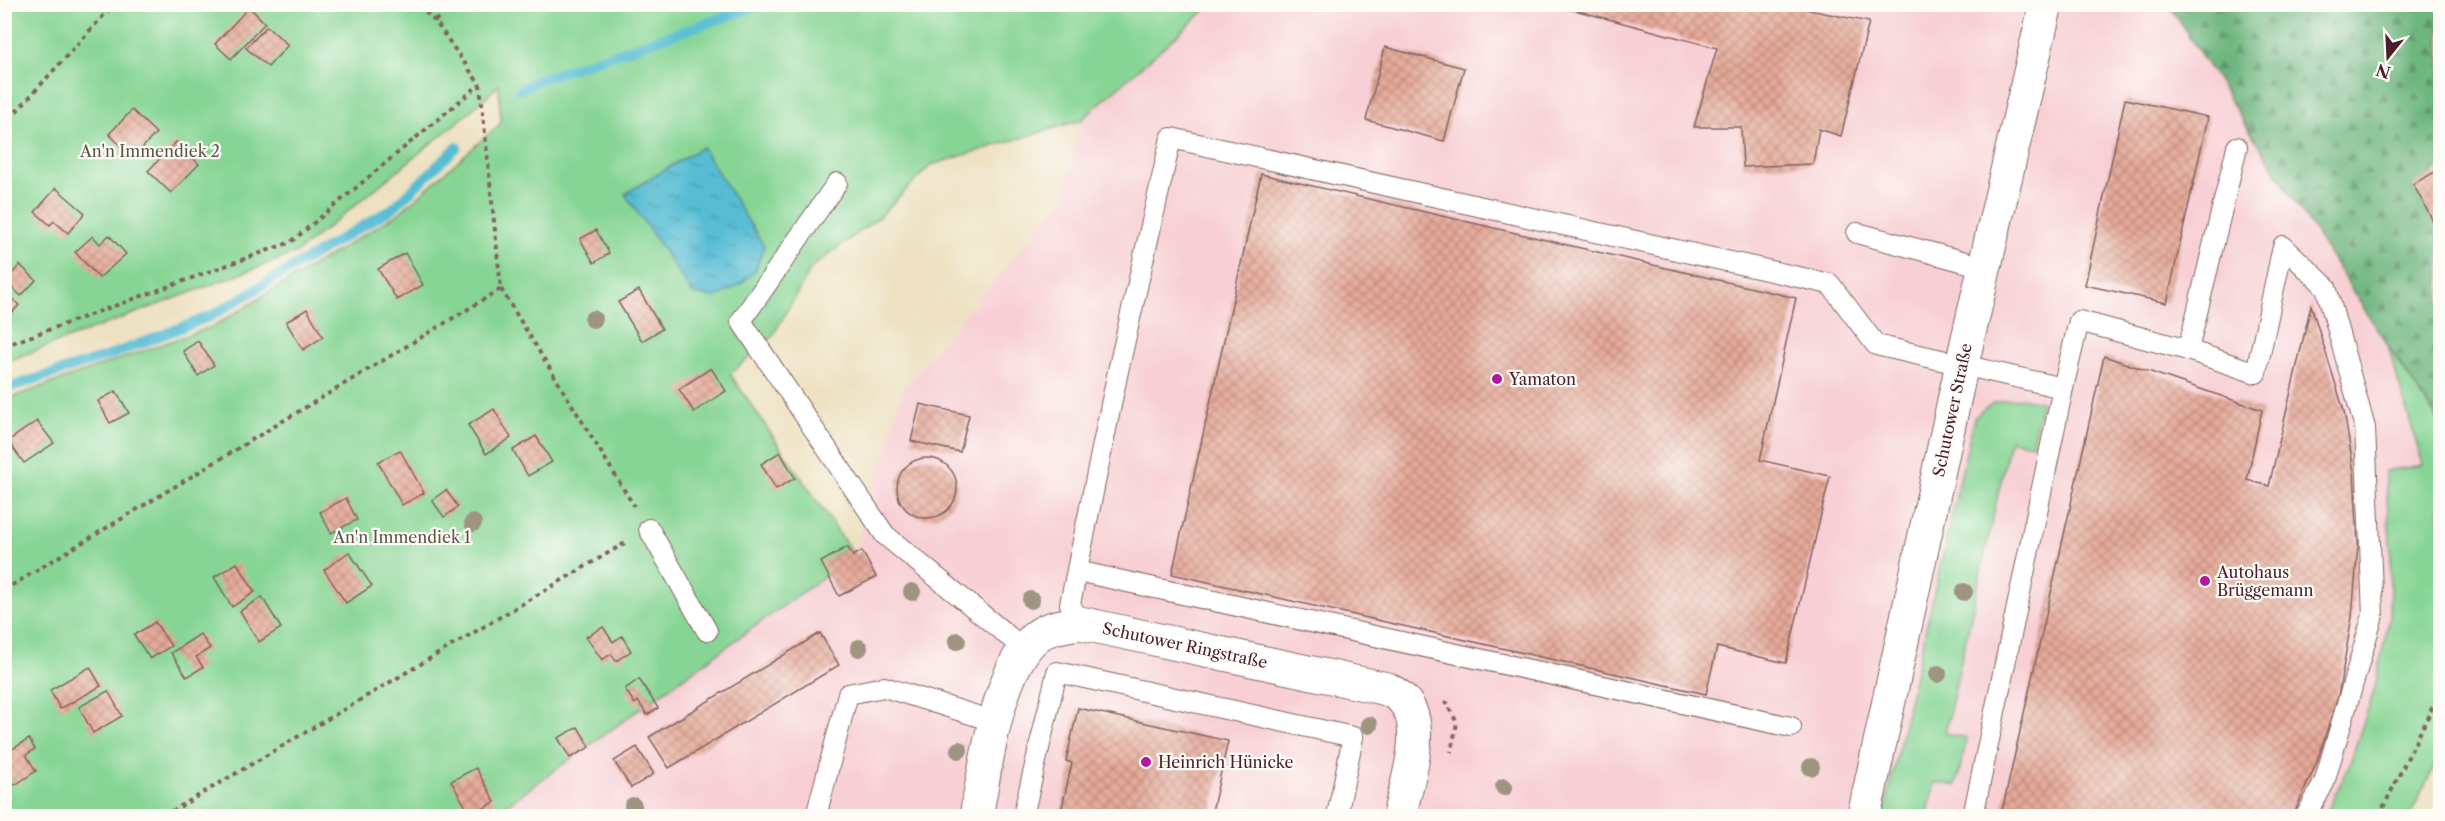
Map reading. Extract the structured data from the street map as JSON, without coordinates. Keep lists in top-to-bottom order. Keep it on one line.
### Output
{"streets":{"street":["Schutower Straße","Schutower Ringstraße"]},"parks":["An'n Immendiek 2","An'n Immendiek 1"],"places":["Yamaton","Autohaus Brüggemann","Heinrich Hünicke"],"north":"bottom"}
